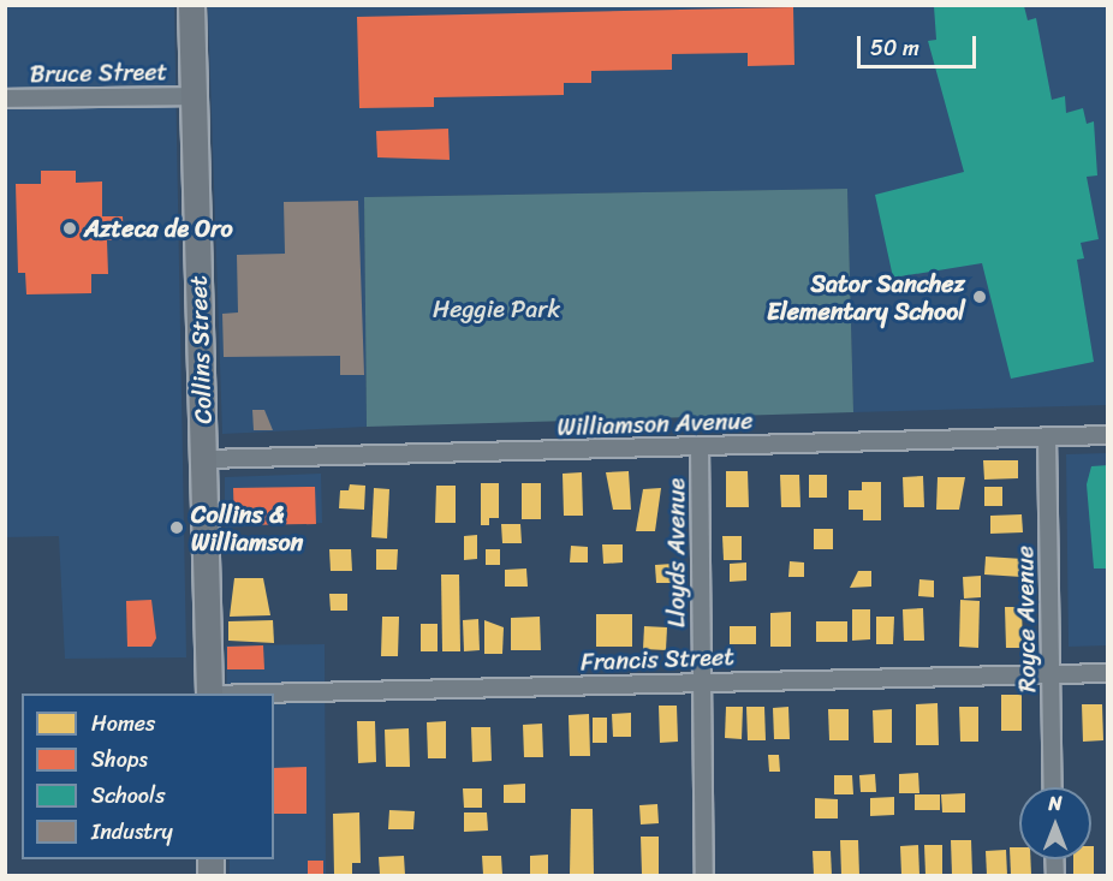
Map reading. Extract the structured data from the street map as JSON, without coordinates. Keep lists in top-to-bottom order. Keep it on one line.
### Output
{"streets":{"main road":["Collins Street"],"street":["Bruce Street","Williamson Avenue","Lloyds Avenue","Royce Avenue","Francis Street"]},"crossings":[["Bruce Street","Collins Street"],["Collins Street","Williamson Avenue"],["Williamson Avenue","Lloyds Avenue"],["Williamson Avenue","Royce Avenue"],["Lloyds Avenue","Francis Street"],["Royce Avenue","Francis Street"]],"parks":["Heggie Park"],"places":["Azteca de Oro","Sator Sanchez Elementary School","Collins & Williamson"],"legend":["Homes","Shops","Schools","Industry"],"scale_bar":"50 m","north":"top"}
